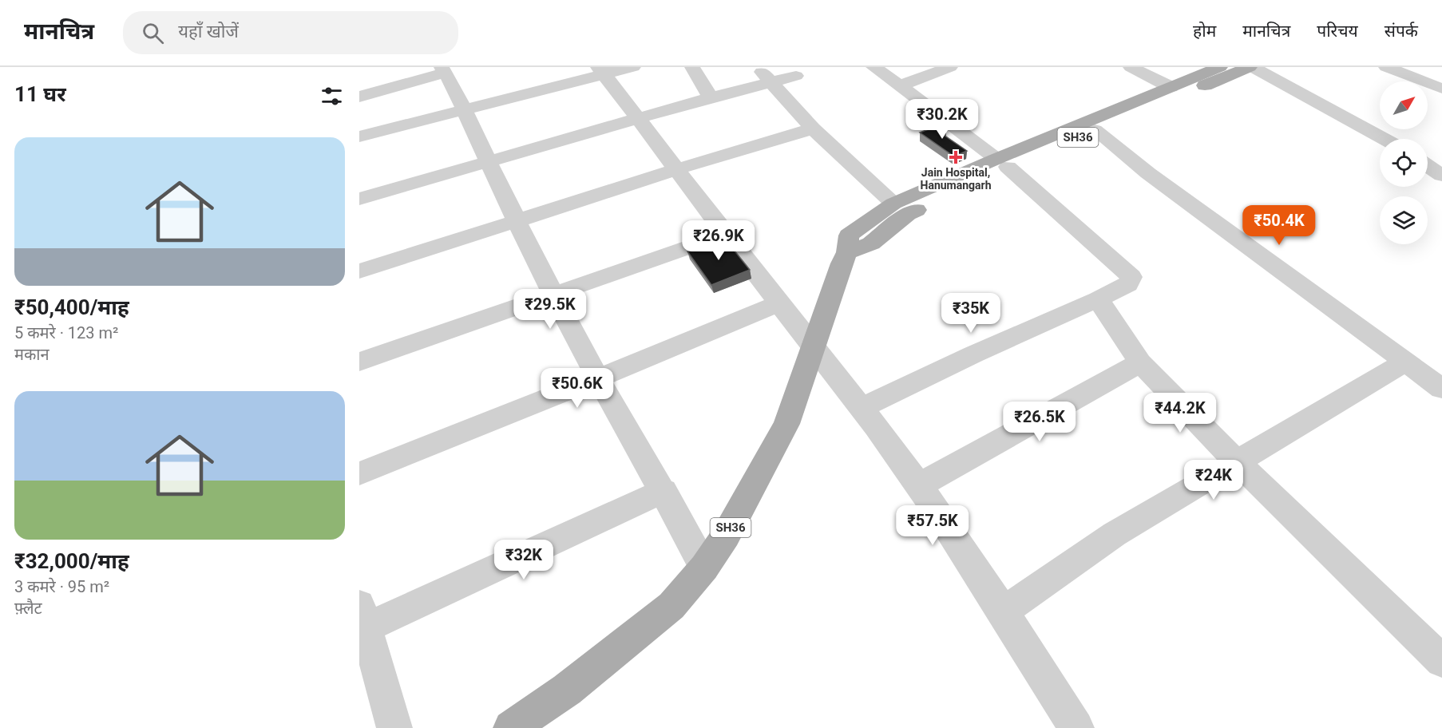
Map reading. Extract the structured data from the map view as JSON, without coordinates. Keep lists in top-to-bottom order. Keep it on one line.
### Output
{"streets":{"main road":["SH36"]},"places":{"health":["Jain Hospital, Hanumangarh"]},"north":"top right","page":{"header":"मानचित्र","search":"यहाँ खोजें","nav":["होम","मानचित्र","परिचय","संपर्क"],"heading":"11 घर","price":["₹30.2K","₹50.4K","₹26.9K","₹29.5K","₹35K","₹50.6K","₹44.2K","₹26.5K","₹24K","₹57.5K","₹32K"],"list":[{"name":"₹50,400/माह","note":"5 कमरे · 123 m² · मकान"},{"name":"₹32,000/माह","note":"3 कमरे · 95 m² · फ़्लैट"}]}}
